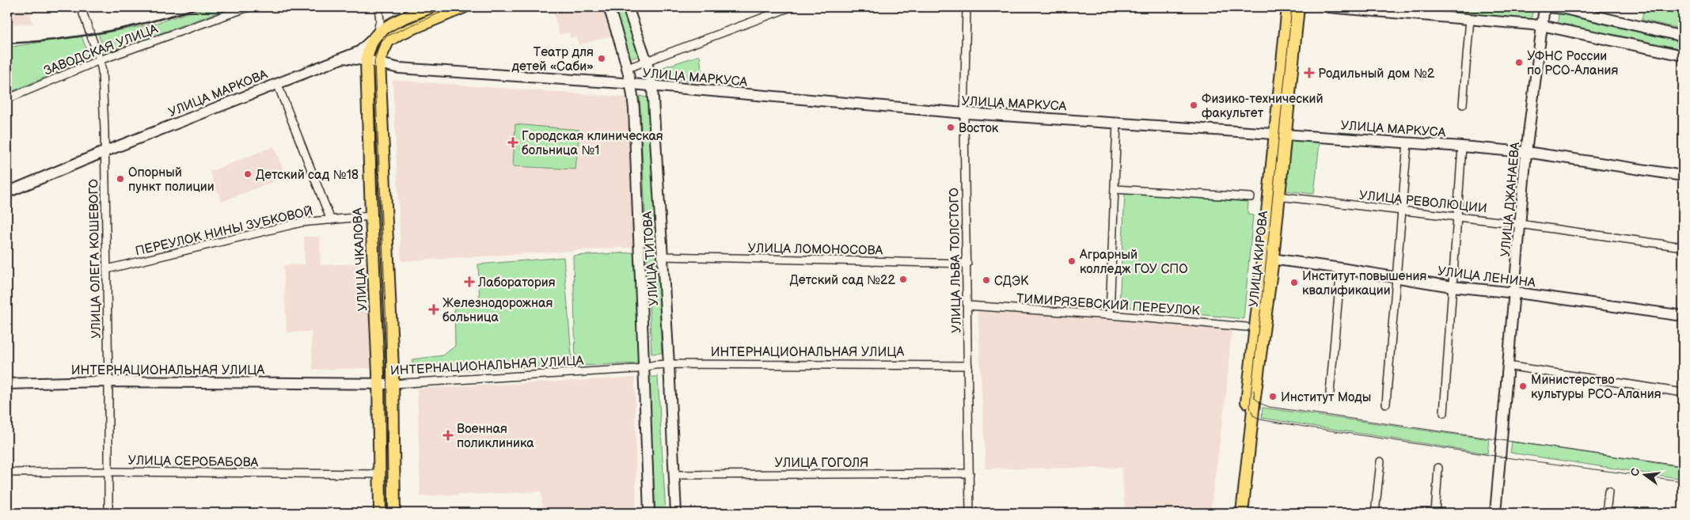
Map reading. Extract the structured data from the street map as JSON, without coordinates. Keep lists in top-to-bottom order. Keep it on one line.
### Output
{"streets":{"main road":["УЛИЦА МАРКОВА","УЛИЦА КИРОВА","УЛИЦА ЧКАЛОВА"],"street":["ЗАВОДСКАЯ УЛИЦА","УЛИЦА МАРКУСА","УЛИЦА ДЖАНАЕВА","УЛИЦА РЕВОЛЮЦИИ","ПЕРЕУЛОК НИНЫ ЗУБКОВОЙ","УЛИЦА ЛОМОНОСОВА","УЛИЦА ОЛЕГА КОШЕВОГО","УЛИЦА ТИТОВА","УЛИЦА ЛЬВА ТОЛСТОГО","УЛИЦА ЛЕНИНА","ТИМИРЯЗЕВСКИЙ ПЕРЕУЛОК","ИНТЕРНАЦИОНАЛЬНАЯ УЛИЦА","УЛИЦА СЕРОБАБОВА","УЛИЦА ГОГОЛЯ"]},"crossings":[["ЗАВОДСКАЯ УЛИЦА","УЛИЦА ОЛЕГА КОШЕВОГО"],["УЛИЦА МАРКУСА","УЛИЦА МАРКОВА"],["УЛИЦА МАРКУСА","УЛИЦА ДЖАНАЕВА"],["УЛИЦА МАРКУСА","УЛИЦА ТИТОВА"],["УЛИЦА МАРКУСА","УЛИЦА КИРОВА"],["УЛИЦА МАРКУСА","УЛИЦА ЧКАЛОВА"],["УЛИЦА МАРКУСА","УЛИЦА ЛЬВА ТОЛСТОГО"],["УЛИЦА МАРКОВА","УЛИЦА ОЛЕГА КОШЕВОГО"],["УЛИЦА МАРКОВА","УЛИЦА ЧКАЛОВА"],["УЛИЦА ДЖАНАЕВА","УЛИЦА РЕВОЛЮЦИИ"],["УЛИЦА ДЖАНАЕВА","УЛИЦА ЛЕНИНА"],["УЛИЦА РЕВОЛЮЦИИ","УЛИЦА КИРОВА"],["ПЕРЕУЛОК НИНЫ ЗУБКОВОЙ","УЛИЦА ОЛЕГА КОШЕВОГО"],["ПЕРЕУЛОК НИНЫ ЗУБКОВОЙ","УЛИЦА ЧКАЛОВА"],["УЛИЦА ЛОМОНОСОВА","УЛИЦА ТИТОВА"],["УЛИЦА ЛОМОНОСОВА","УЛИЦА ЛЬВА ТОЛСТОГО"],["УЛИЦА ОЛЕГА КОШЕВОГО","ИНТЕРНАЦИОНАЛЬНАЯ УЛИЦА"],["УЛИЦА ОЛЕГА КОШЕВОГО","УЛИЦА СЕРОБАБОВА"],["УЛИЦА ТИТОВА","ИНТЕРНАЦИОНАЛЬНАЯ УЛИЦА"],["УЛИЦА ТИТОВА","УЛИЦА ГОГОЛЯ"],["УЛИЦА КИРОВА","УЛИЦА ЛЕНИНА"],["УЛИЦА ЧКАЛОВА","ИНТЕРНАЦИОНАЛЬНАЯ УЛИЦА"],["УЛИЦА ЧКАЛОВА","УЛИЦА СЕРОБАБОВА"],["УЛИЦА ЛЬВА ТОЛСТОГО","ТИМИРЯЗЕВСКИЙ ПЕРЕУЛОК"],["УЛИЦА ЛЬВА ТОЛСТОГО","ИНТЕРНАЦИОНАЛЬНАЯ УЛИЦА"],["УЛИЦА ЛЬВА ТОЛСТОГО","УЛИЦА ГОГОЛЯ"]],"places":{"other":["Театр для детей «Саби»","УФНС России по РСО-Алания","Физико-технический факультет","Восток","Детский сад №18","Опорный пункт полиции","Аграрный колледж ГОУ СПО","Детский сад №22","СДЭК","Институт повышения квалификации","Министерство культуры РСО-Алания","Институт Моды"],"health":["Родильный дом №2","Городская клиническая больница №1","Лаборатория","Железнодорожная больница","Военная поликлиника"]},"north":"left"}
